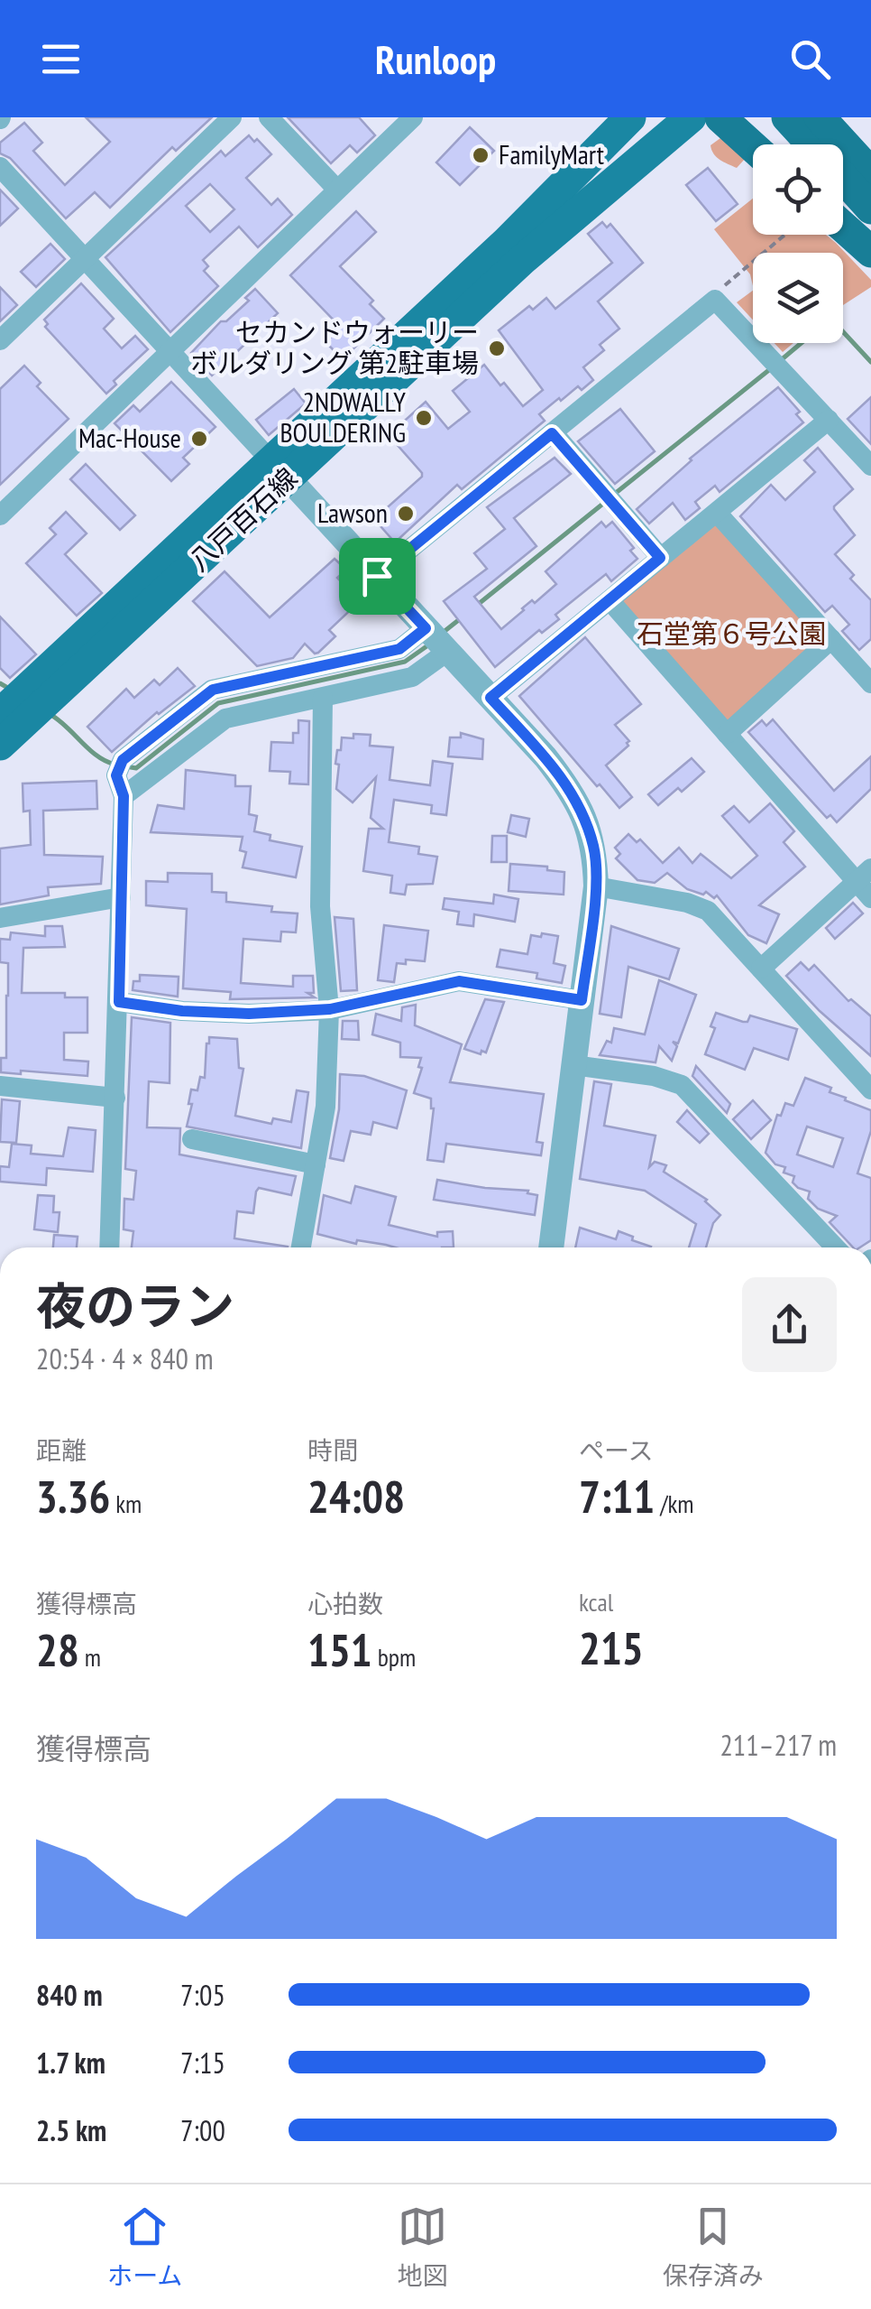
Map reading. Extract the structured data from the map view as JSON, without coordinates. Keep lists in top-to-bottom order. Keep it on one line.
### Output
{"streets":{"main road":["八戸百石線"]},"parks":["石堂第６号公園"],"places":["FamilyMart","セカンドウォーリー ボルダリング 第2駐車場","2NDWALLY BOULDERING","Mac-House","Lawson"],"page":{"header":"Runloop","heading":["夜のラン","20:54 · 4 × 840 m"],"stats":[["距離","3.36 km"],["時間","24:08"],["ペース","7:11 /km"],["獲得標高","28 m"],["心拍数","151 bpm"],["kcal","215"]],"chart":["獲得標高","211–217 m"],"list":[{"name":"840 m","note":"7:05"},{"name":"1.7 km","note":"7:15"},{"name":"2.5 km","note":"7:00"}],"tabs":["ホーム","地図","保存済み"]}}
